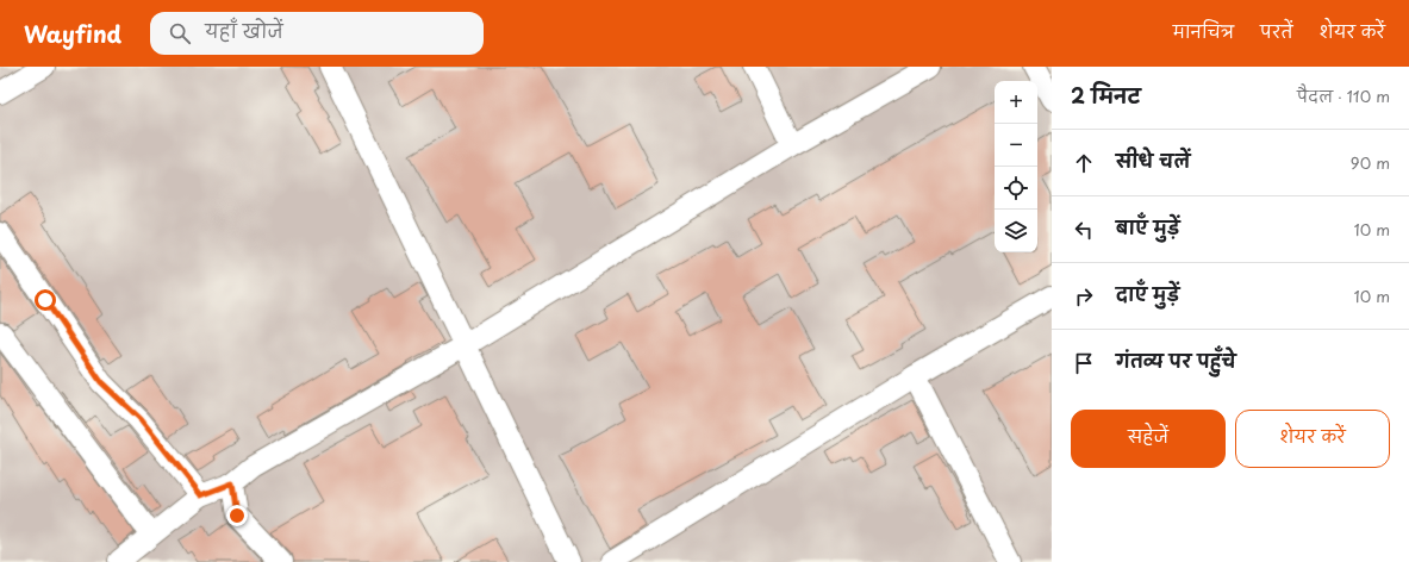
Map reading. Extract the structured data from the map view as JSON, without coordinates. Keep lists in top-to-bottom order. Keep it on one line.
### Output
{"page":{"header":"Wayfind","search":"यहाँ खोजें","nav":["मानचित्र","परतें","शेयर करें"],"heading":["2 मिनट","पैदल · 110 m"],"map_buttons":["+","−"],"list":[["सीधे चलें","90 m"],["बाएँ मुड़ें","10 m"],["दाएँ मुड़ें","10 m"],"गंतव्य पर पहुँचे"],"buttons":["सहेजें","शेयर करें"]}}
